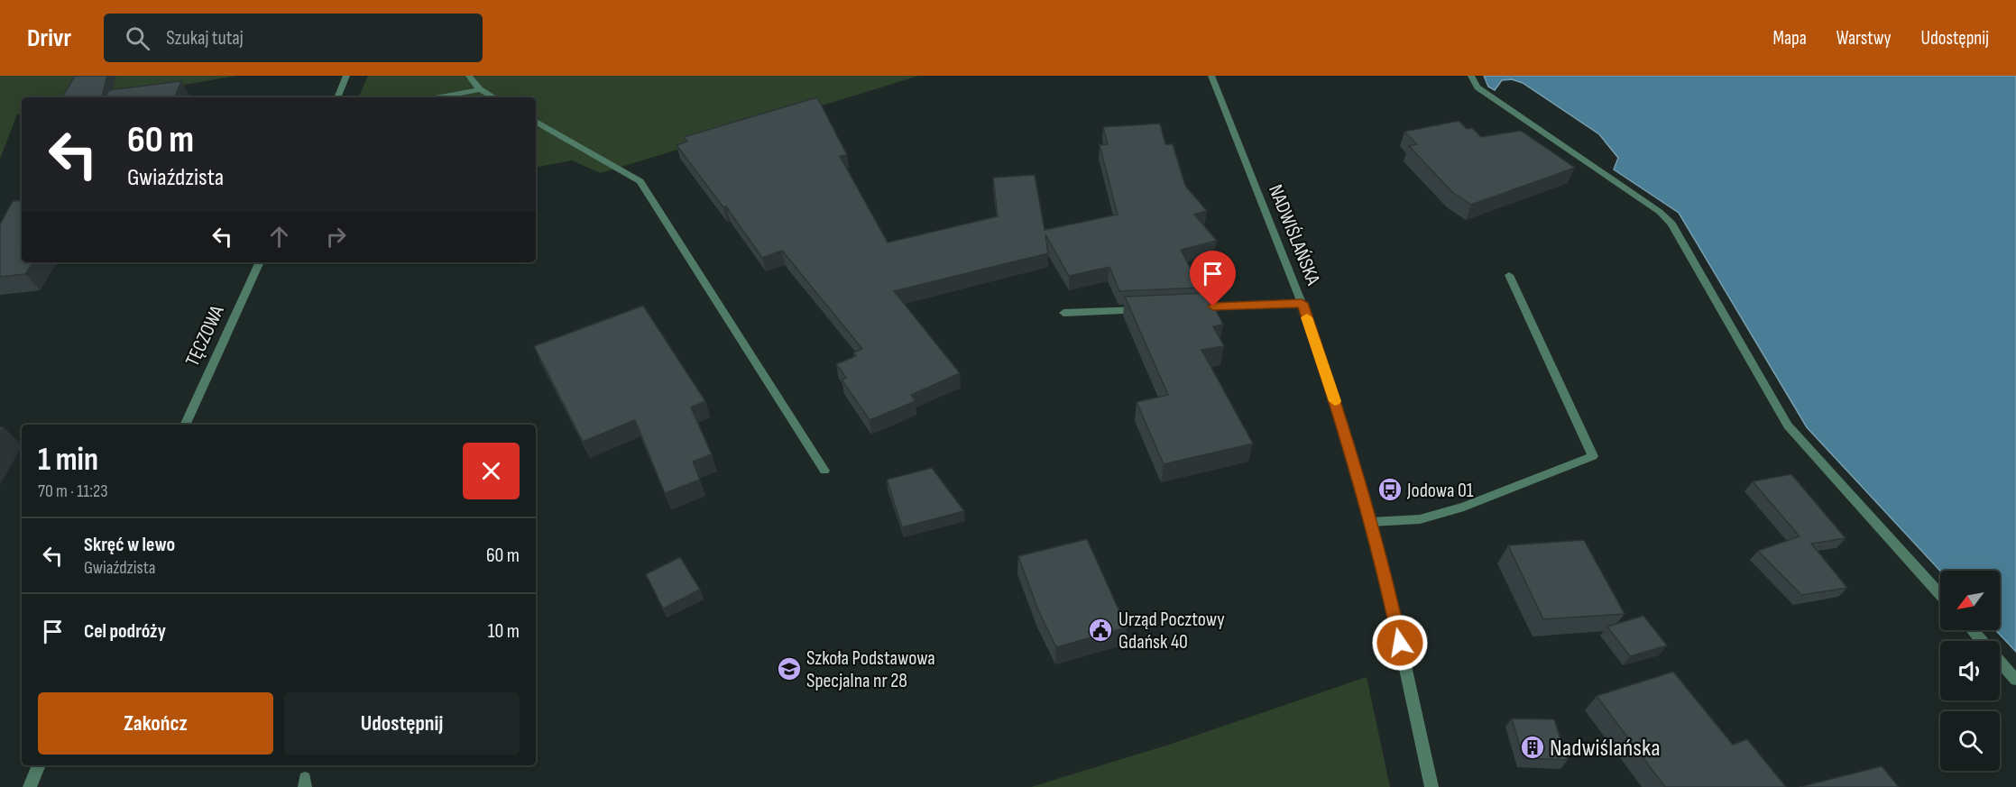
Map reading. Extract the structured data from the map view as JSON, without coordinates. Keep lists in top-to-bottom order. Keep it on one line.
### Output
{"streets":{"street":["NADWIŚLAŃSKA","TĘCZOWA"]},"places":{"bus stop":["Jodowa 01"],"public building":["Urząd Pocztowy Gdańsk 40"],"school or university":["Szkoła Podstawowa Specjalna nr 28"],"building":["Nadwiślańska"]},"north":"bottom left","page":{"header":"Drivr","search":"Szukaj tutaj","nav":["Mapa","Warstwy","Udostępnij"],"turn":["60 m","Gwiaździsta"],"heading":["1 min","70 m · 11:23"],"list":[{"name":"Skręć w lewo","note":"Gwiaździsta","value":"60 m"},{"name":"Cel podróży","value":"10 m"}],"buttons":["Zakończ","Udostępnij"]}}
